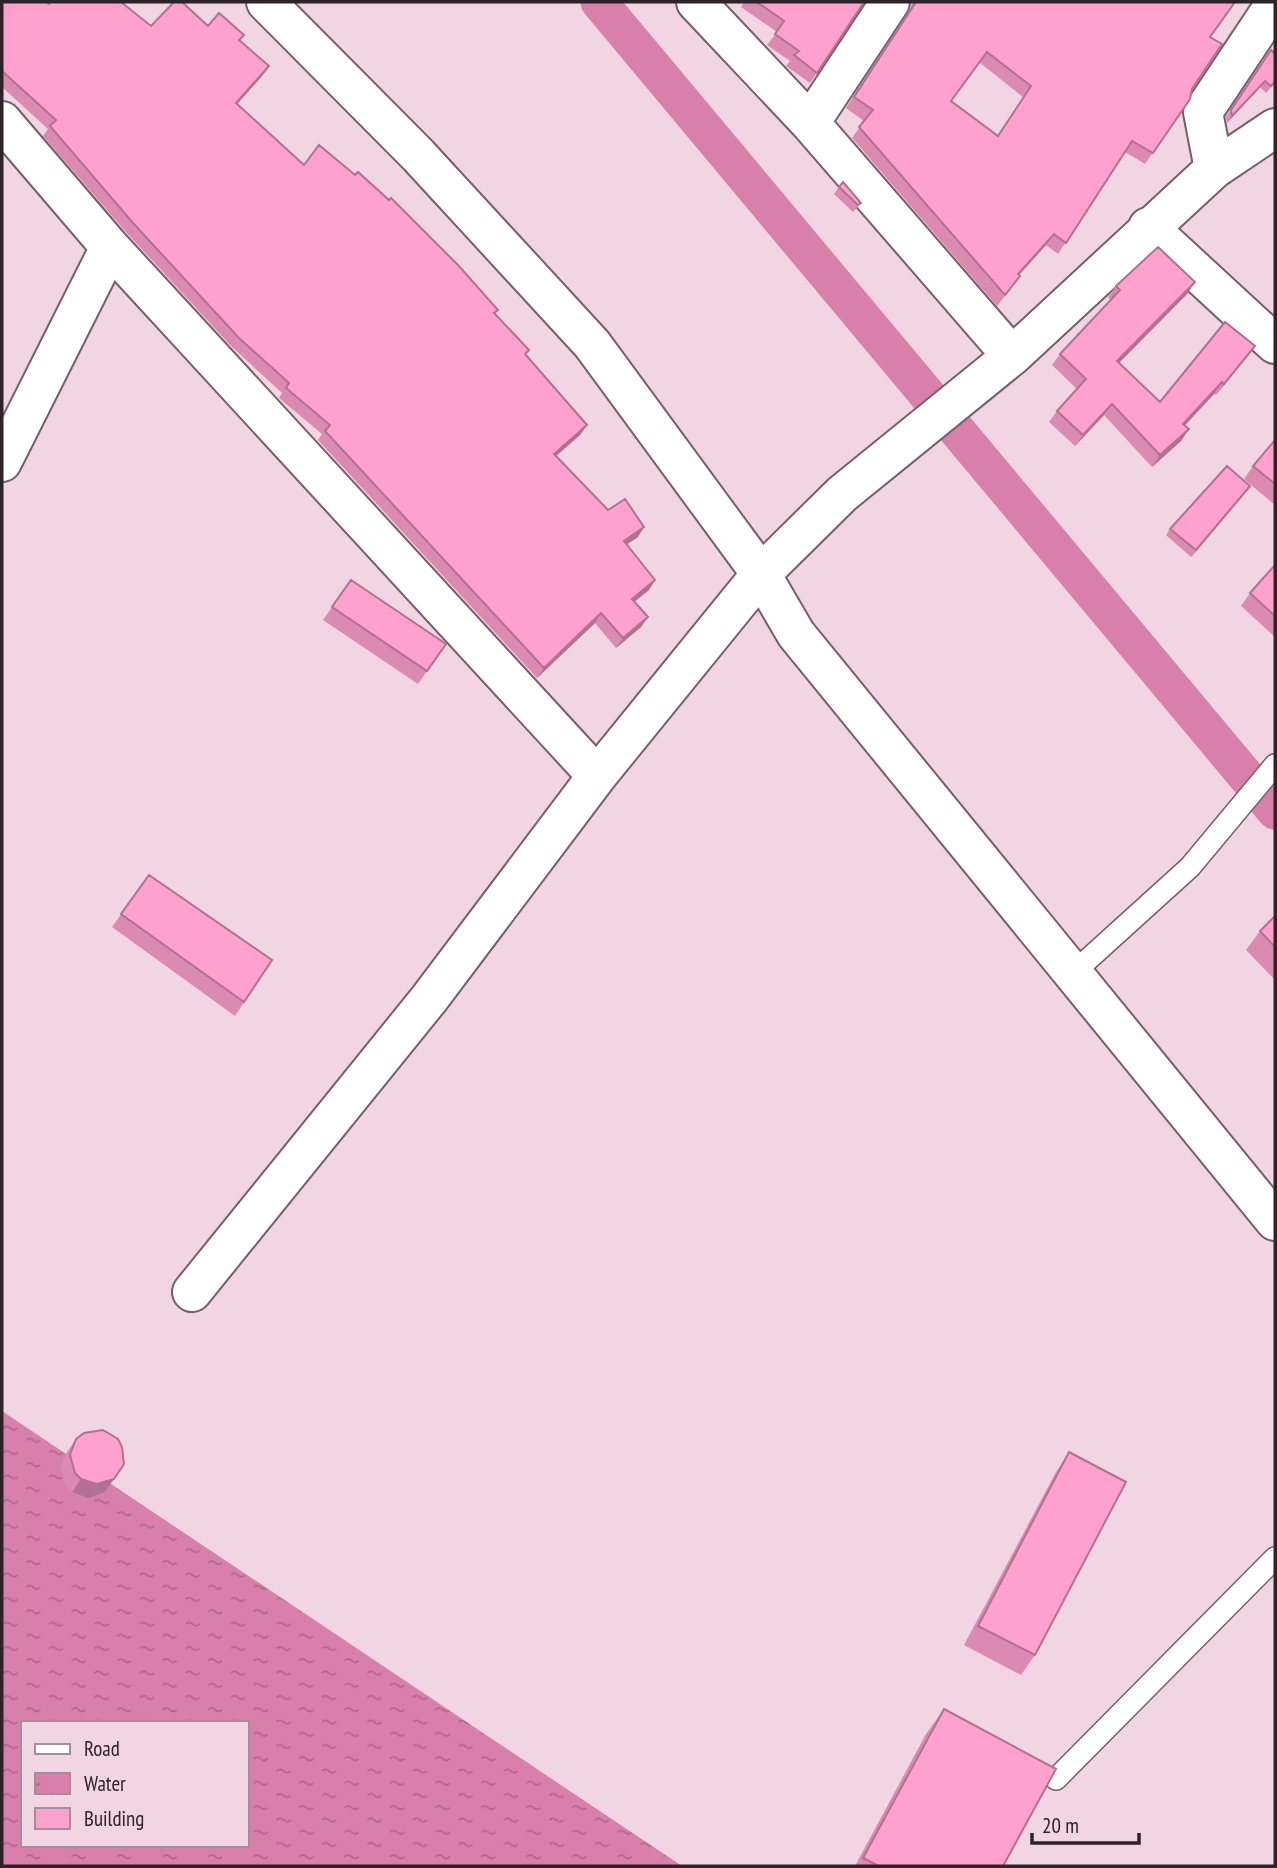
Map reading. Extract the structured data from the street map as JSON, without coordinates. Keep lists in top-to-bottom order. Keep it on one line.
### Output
{"legend":["Road","Water","Building"],"scale_bar":"20 m"}
